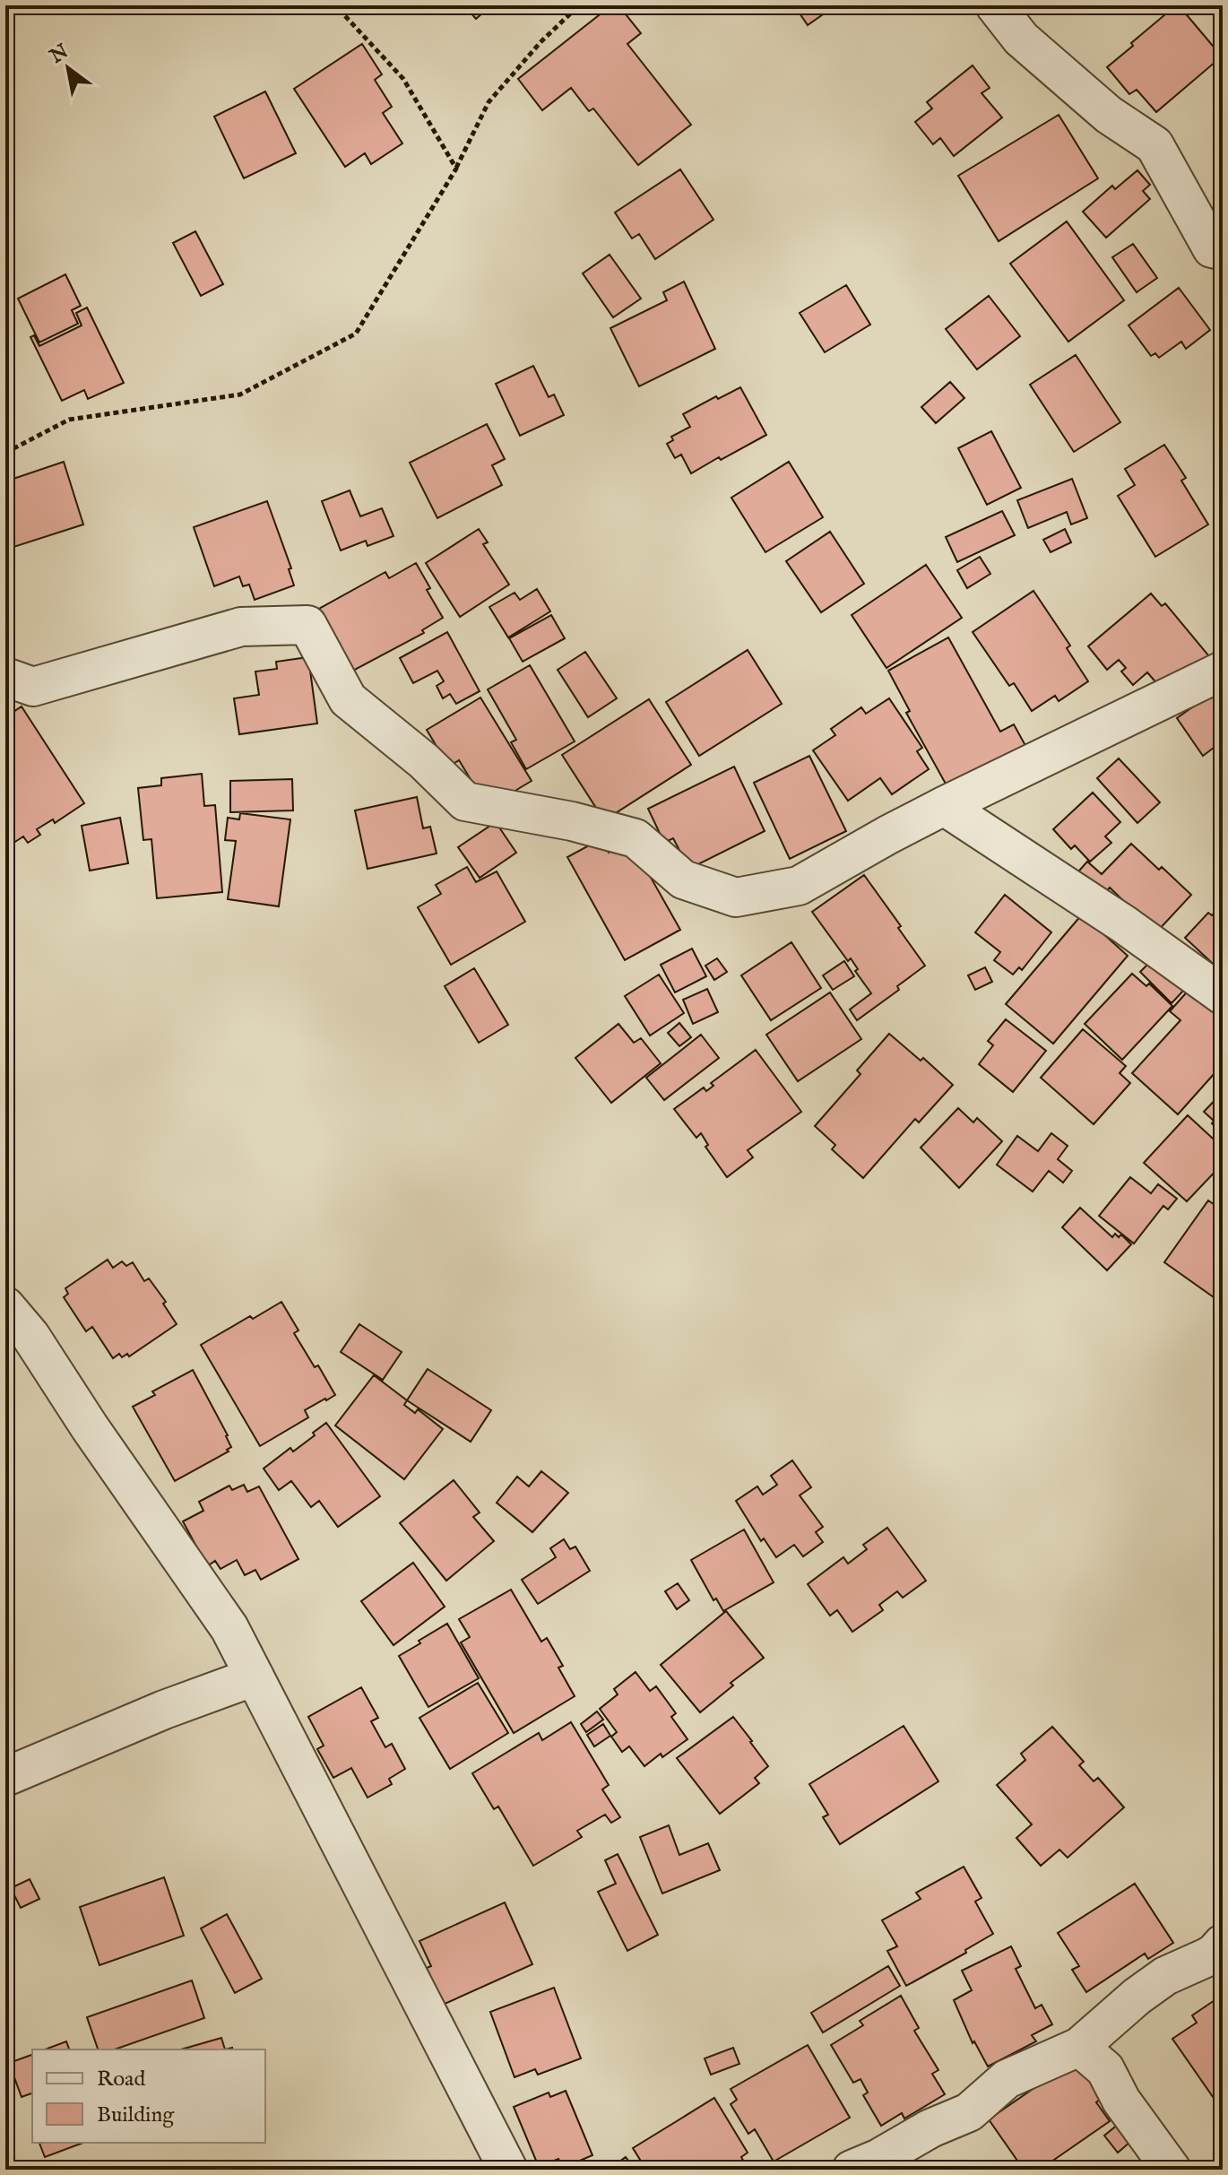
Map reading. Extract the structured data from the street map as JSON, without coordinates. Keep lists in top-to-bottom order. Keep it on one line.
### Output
{"legend":["Road","Building"],"north":"top left"}
